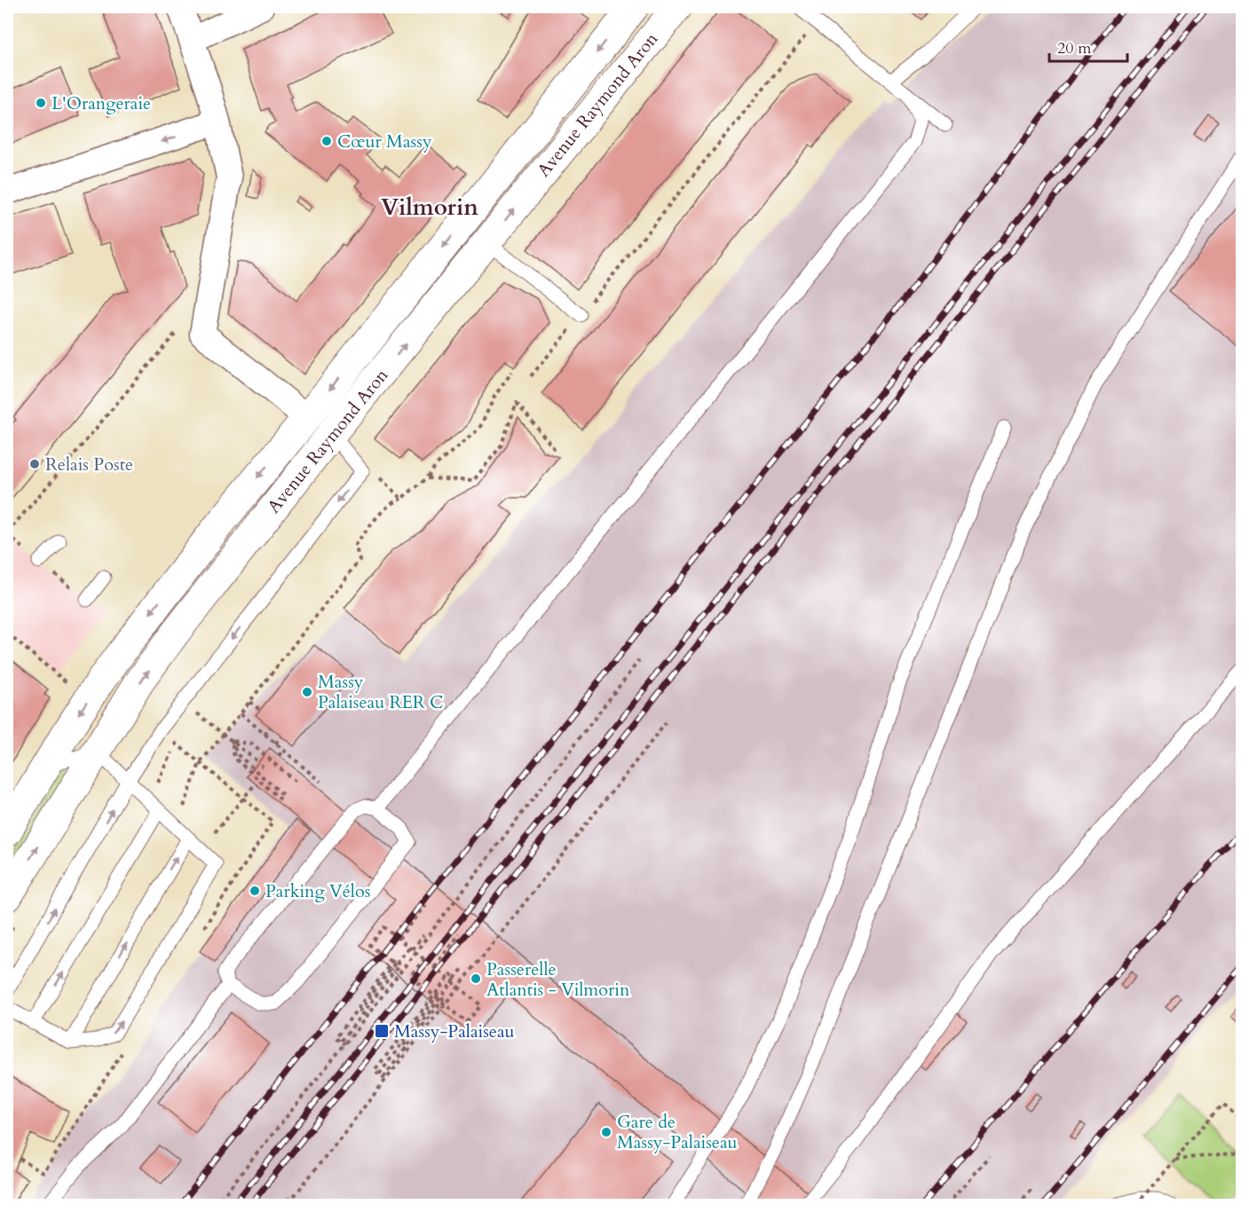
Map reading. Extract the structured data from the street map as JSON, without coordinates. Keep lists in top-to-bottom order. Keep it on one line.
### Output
{"streets":{"street":["Avenue Raymond Aron"]},"districts":["Vilmorin"],"places":{"other":["L'Orangeraie","Cœur Massy","Relais Poste","Massy Palaiseau RER C","Parking Vélos","Passerelle Atlantis - Vilmorin","Gare de Massy-Palaiseau"],"transit":["Massy-Palaiseau"]},"scale_bar":"20 m"}
